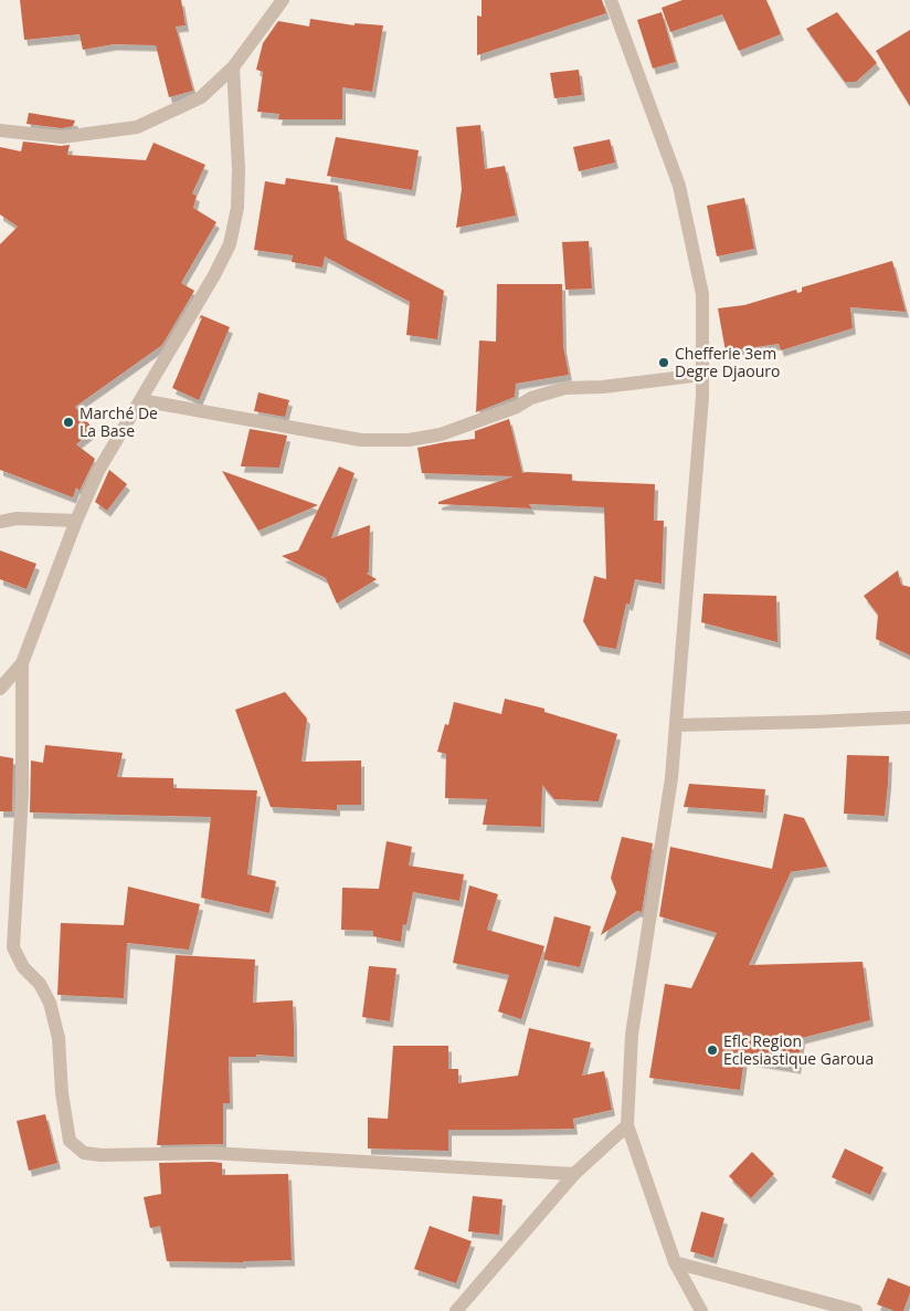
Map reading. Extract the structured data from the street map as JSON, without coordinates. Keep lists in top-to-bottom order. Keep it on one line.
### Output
{"places":["Chefferie 3em Degre Djaouro","Marché De La Base","Eflc Region Eclesiastique Garoua"]}
